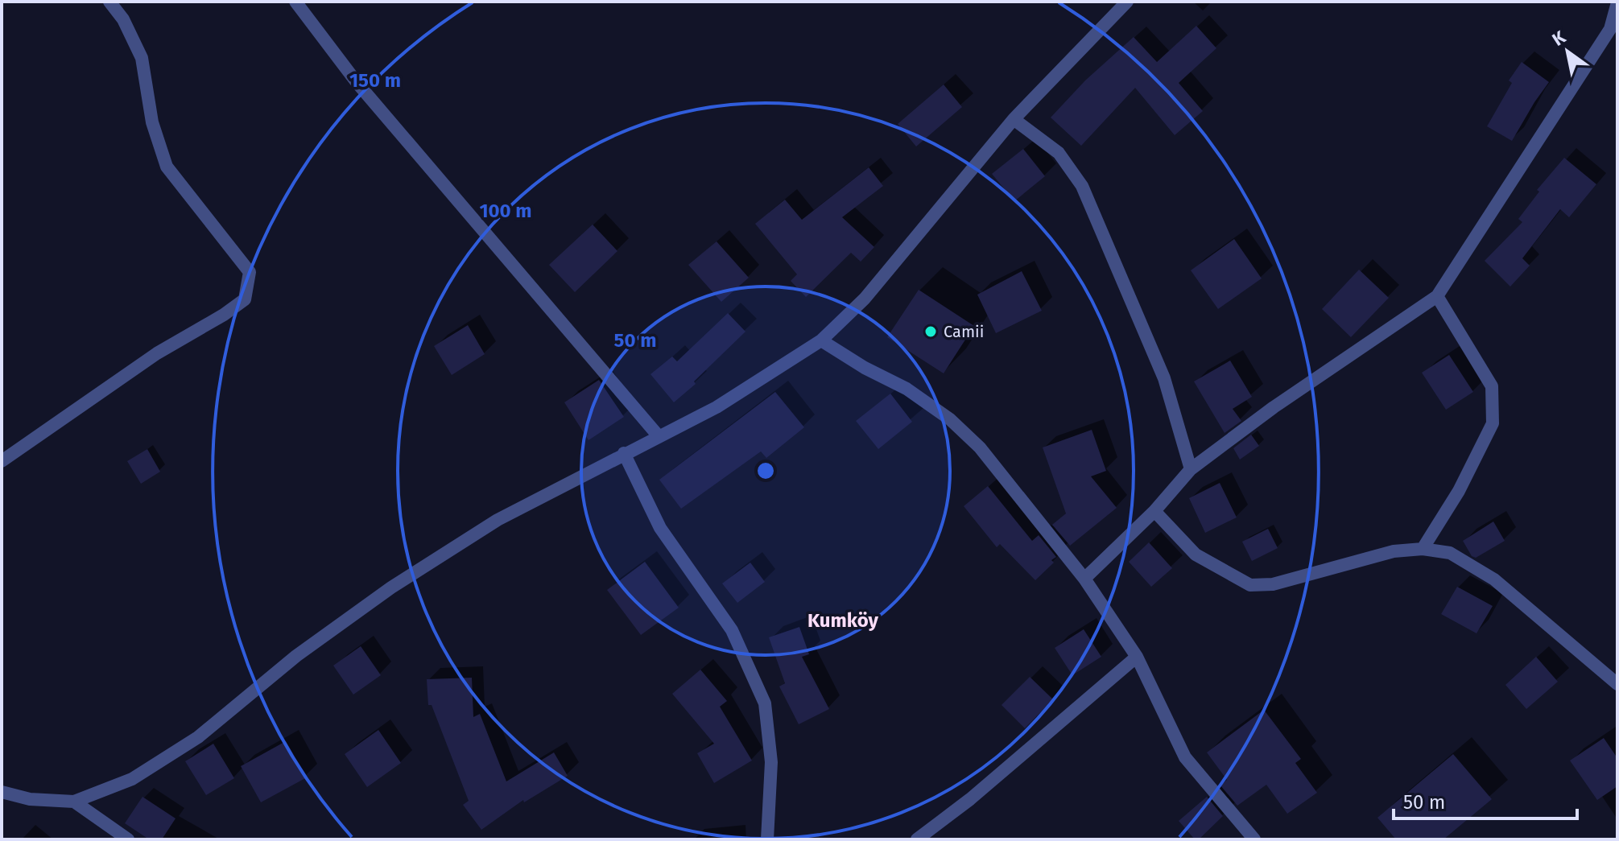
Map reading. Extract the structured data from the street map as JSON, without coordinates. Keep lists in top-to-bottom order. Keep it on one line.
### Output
{"districts":["Kumköy"],"places":["Camii"],"scale_bar":"50 m","north":"top left","rings":["150 m","100 m","50 m"]}
